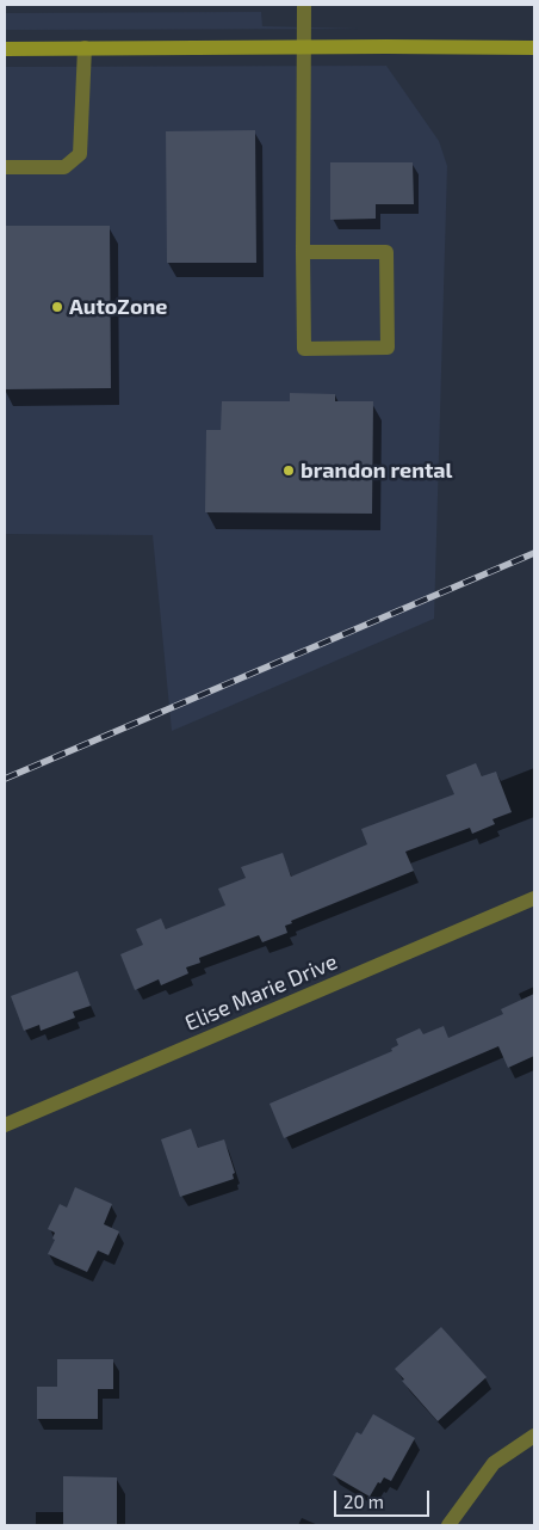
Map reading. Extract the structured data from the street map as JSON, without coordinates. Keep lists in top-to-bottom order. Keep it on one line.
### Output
{"streets":{"street":["Elise Marie Drive"]},"places":["AutoZone","brandon rental"],"scale_bar":"20 m"}
